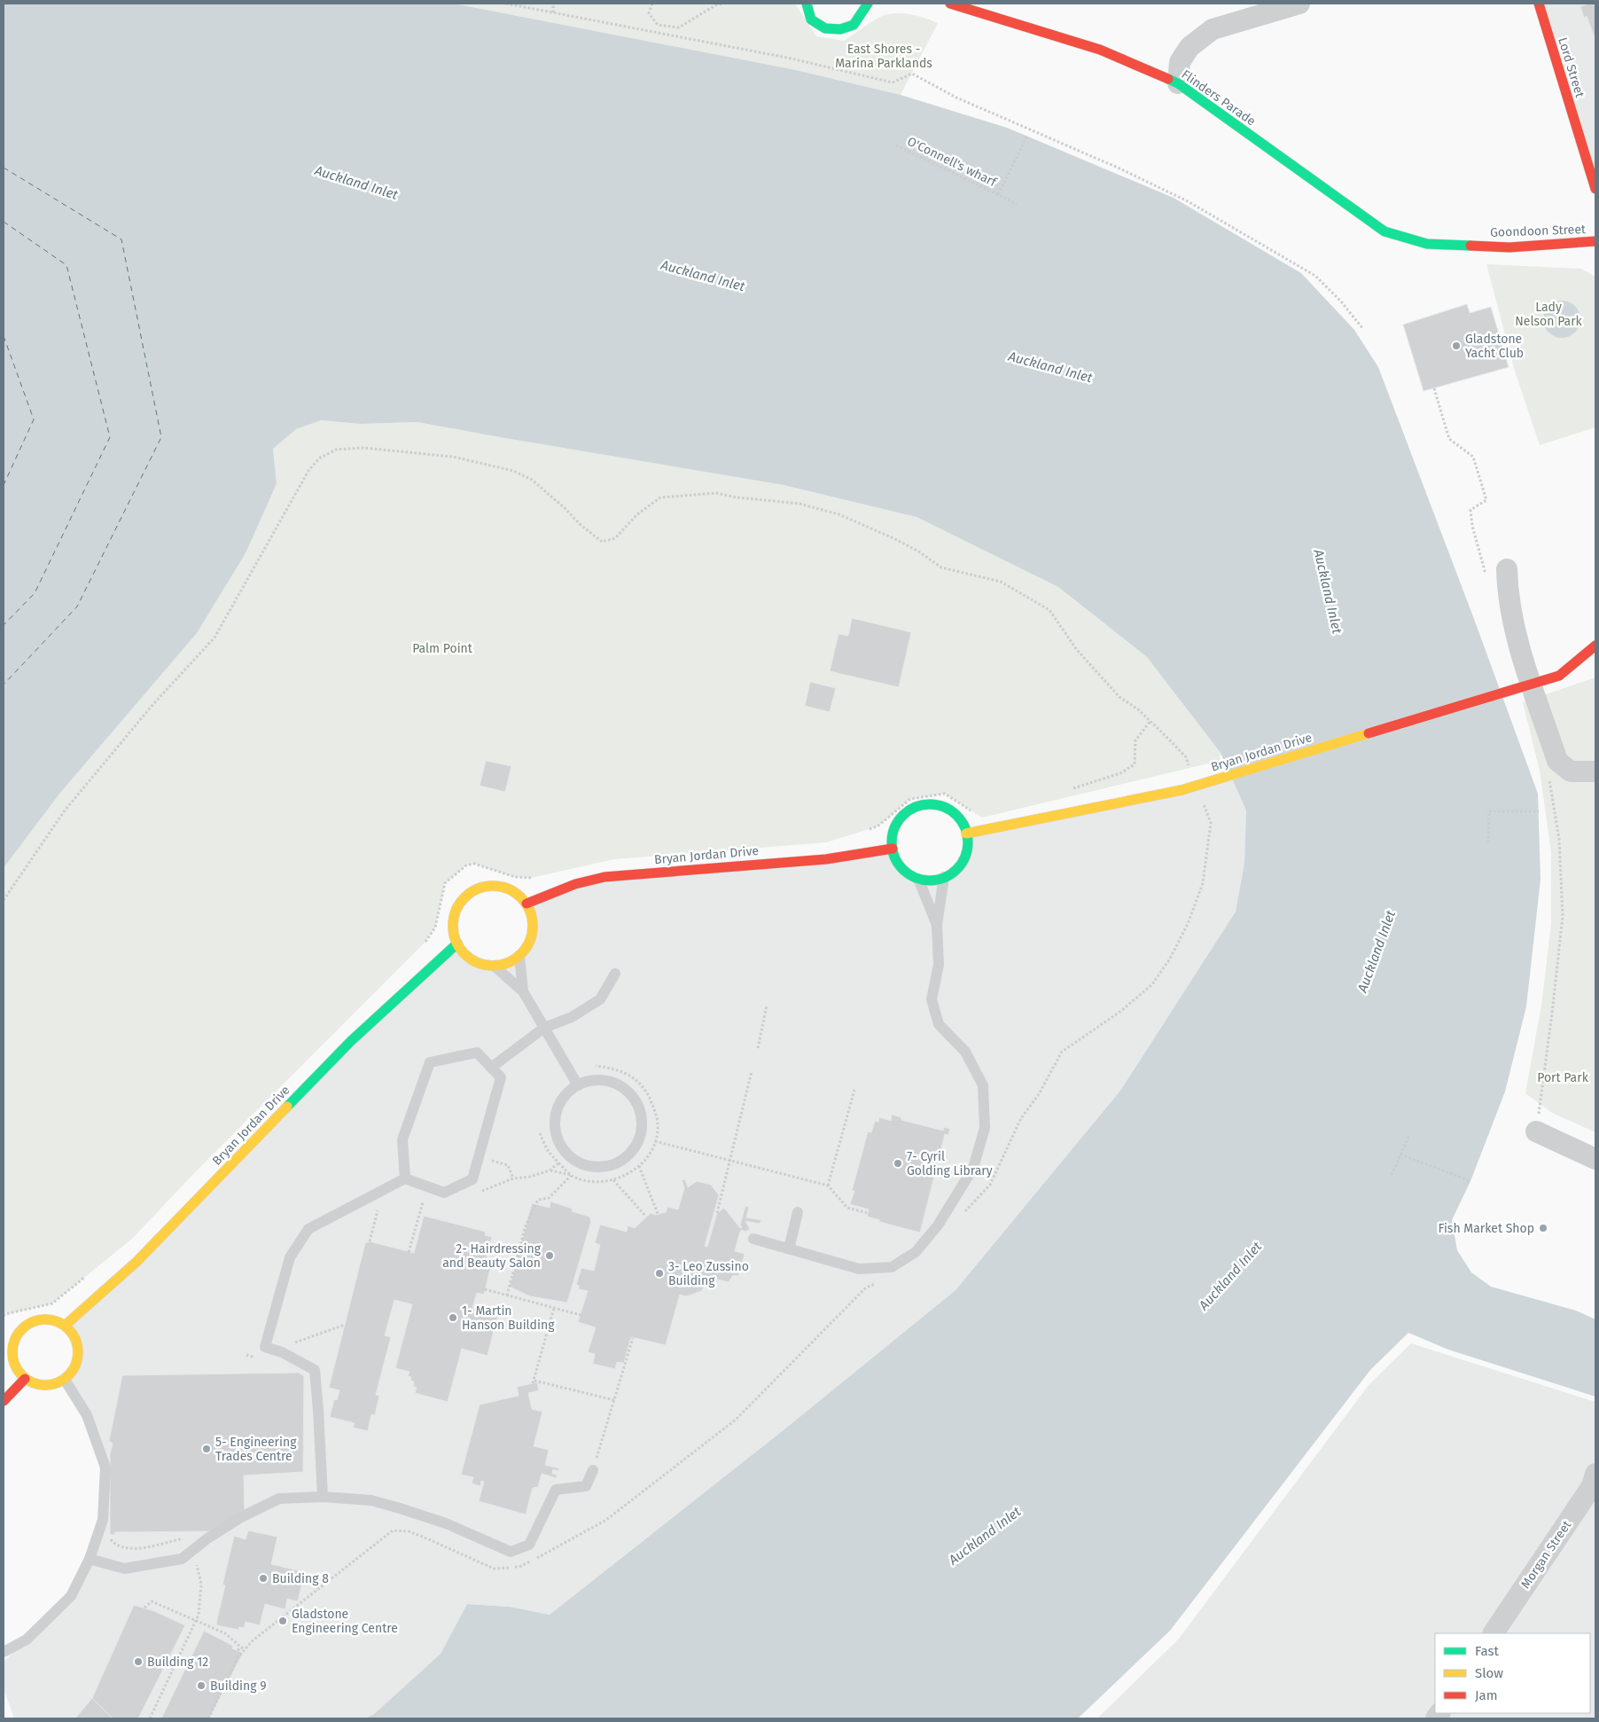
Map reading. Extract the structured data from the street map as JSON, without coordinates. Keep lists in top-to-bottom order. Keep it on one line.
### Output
{"streets":{"main road":["Lord Street","Flinders Parade","Goondoon Street","Bryan Jordan Drive"],"street":["Morgan Street"],"path":["O'Connell's wharf"]},"crossings":[["Flinders Parade","Goondoon Street"]],"water":["Auckland Inlet"],"parks":["East Shores - Marina Parklands","Lady Nelson Park","Palm Point","Port Park"],"places":["Gladstone Yacht Club","7- Cyril Golding Library","Fish Market Shop","2- Hairdressing and Beauty Salon","3- Leo Zussino Building","1- Martin Hanson Building","5- Engineering Trades Centre","Building 8","Gladstone Engineering Centre","Building 12","Building 9"],"legend":["Fast","Slow","Jam"]}
